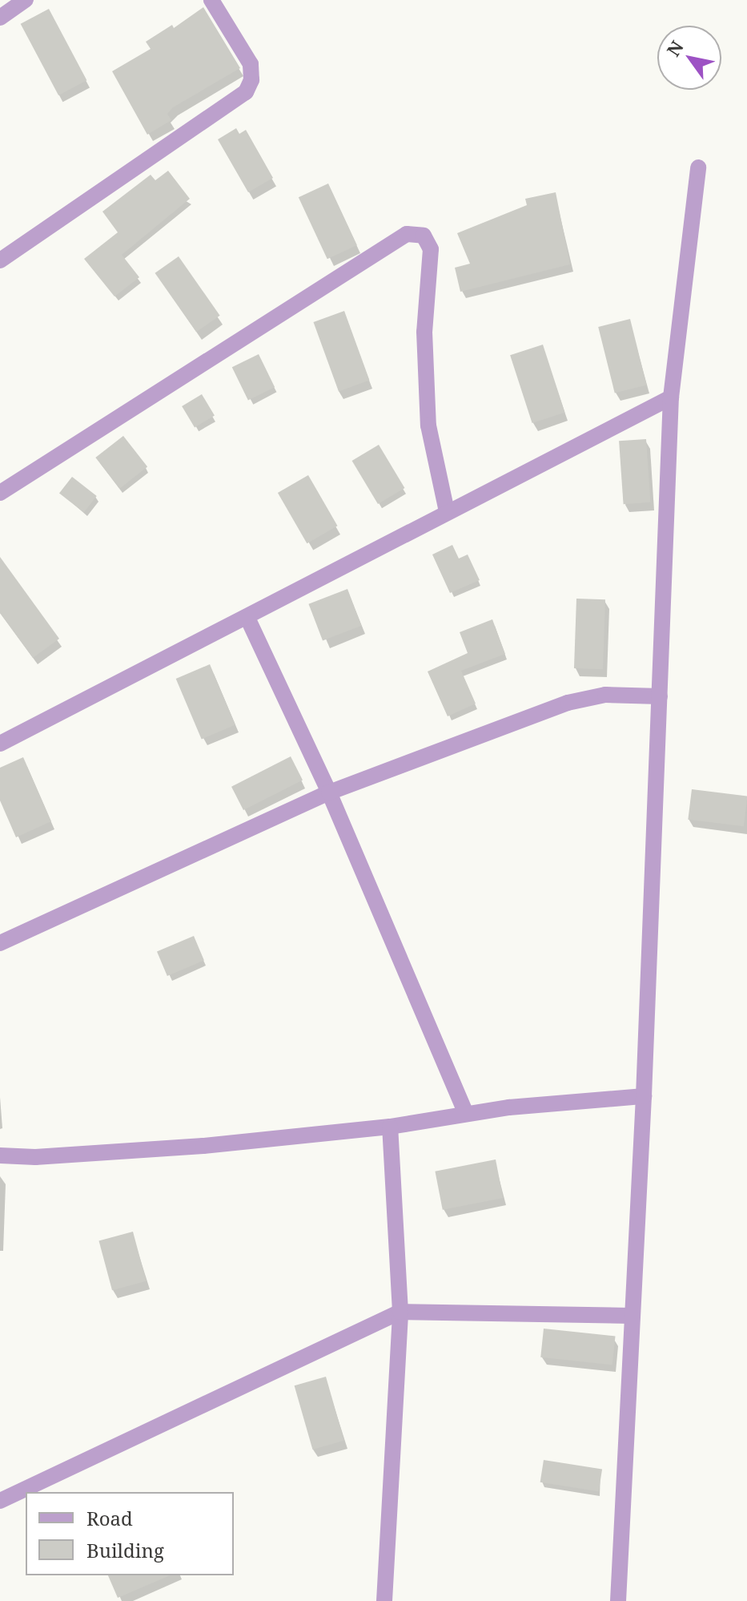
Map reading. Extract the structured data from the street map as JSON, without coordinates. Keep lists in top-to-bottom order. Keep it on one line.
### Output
{"legend":["Road","Building"],"north":"top left"}
